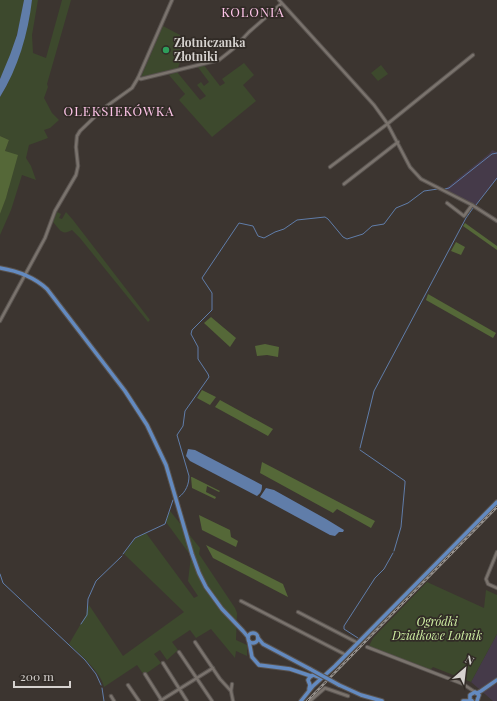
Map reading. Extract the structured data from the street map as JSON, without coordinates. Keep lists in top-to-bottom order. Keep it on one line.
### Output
{"districts":["KOLONIA","OLEKSIEKÓWKA"],"parks":["Ogródki Działkowe Lotnik"],"places":["Złotniczanka Złotniki"],"scale_bar":"200 m","north":"top right"}
